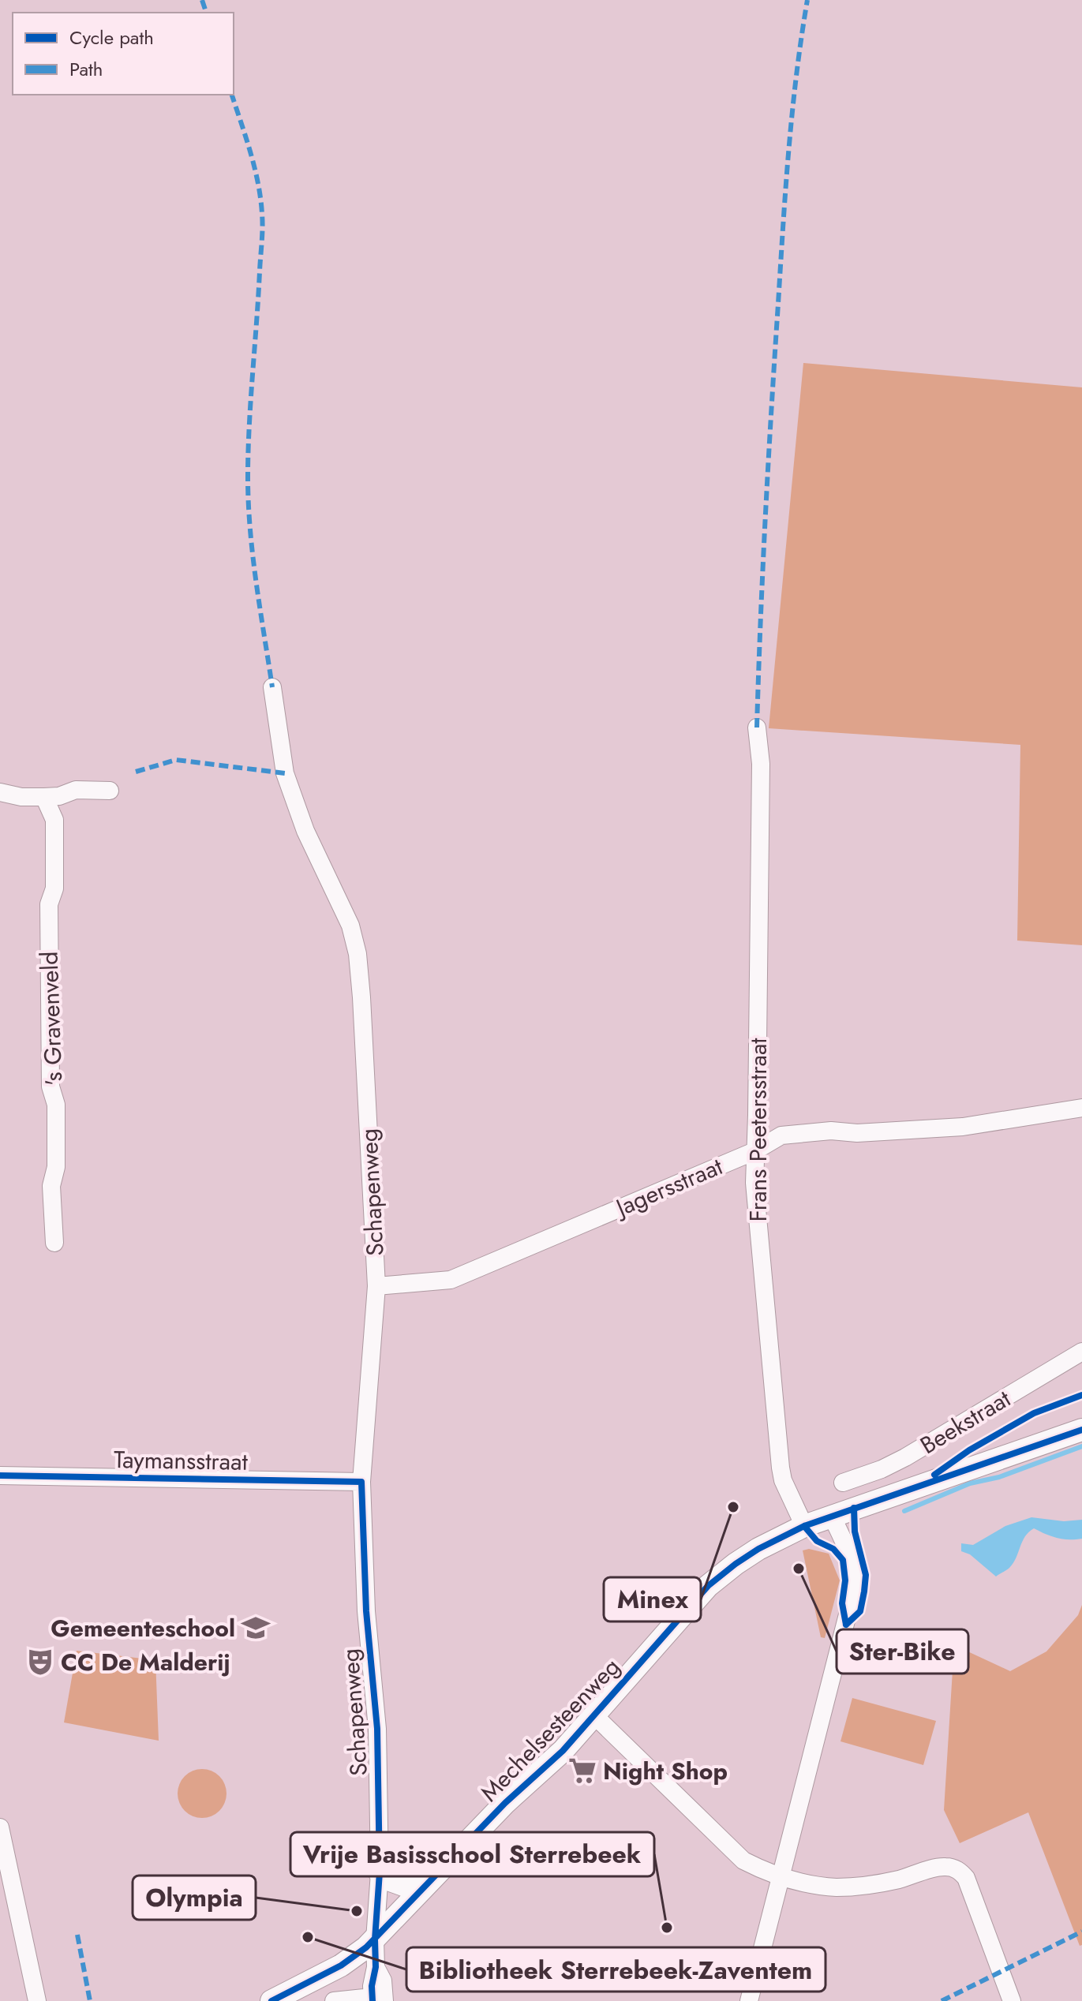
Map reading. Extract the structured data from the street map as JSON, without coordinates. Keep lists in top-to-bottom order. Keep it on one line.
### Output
{"streets":{"main road":["Mechelsesteenweg"],"street":["'s Gravenveld","Frans Peetersstraat","Jagersstraat","Schapenweg","Beekstraat","Taymansstraat"]},"crossings":[["Frans Peetersstraat","Jagersstraat"],["Frans Peetersstraat","Mechelsesteenweg"],["Jagersstraat","Schapenweg"],["Schapenweg","Taymansstraat"],["Schapenweg","Mechelsesteenweg"]],"places":{"other":["Minex","Ster-Bike","Olympia","Vrije Basisschool Sterrebeek","Bibliotheek Sterrebeek-Zaventem"],"school or university":["Gemeenteschool"],"theatre":["CC De Malderij"],"supermarket":["Night Shop"]},"legend":["Cycle path","Path"]}
